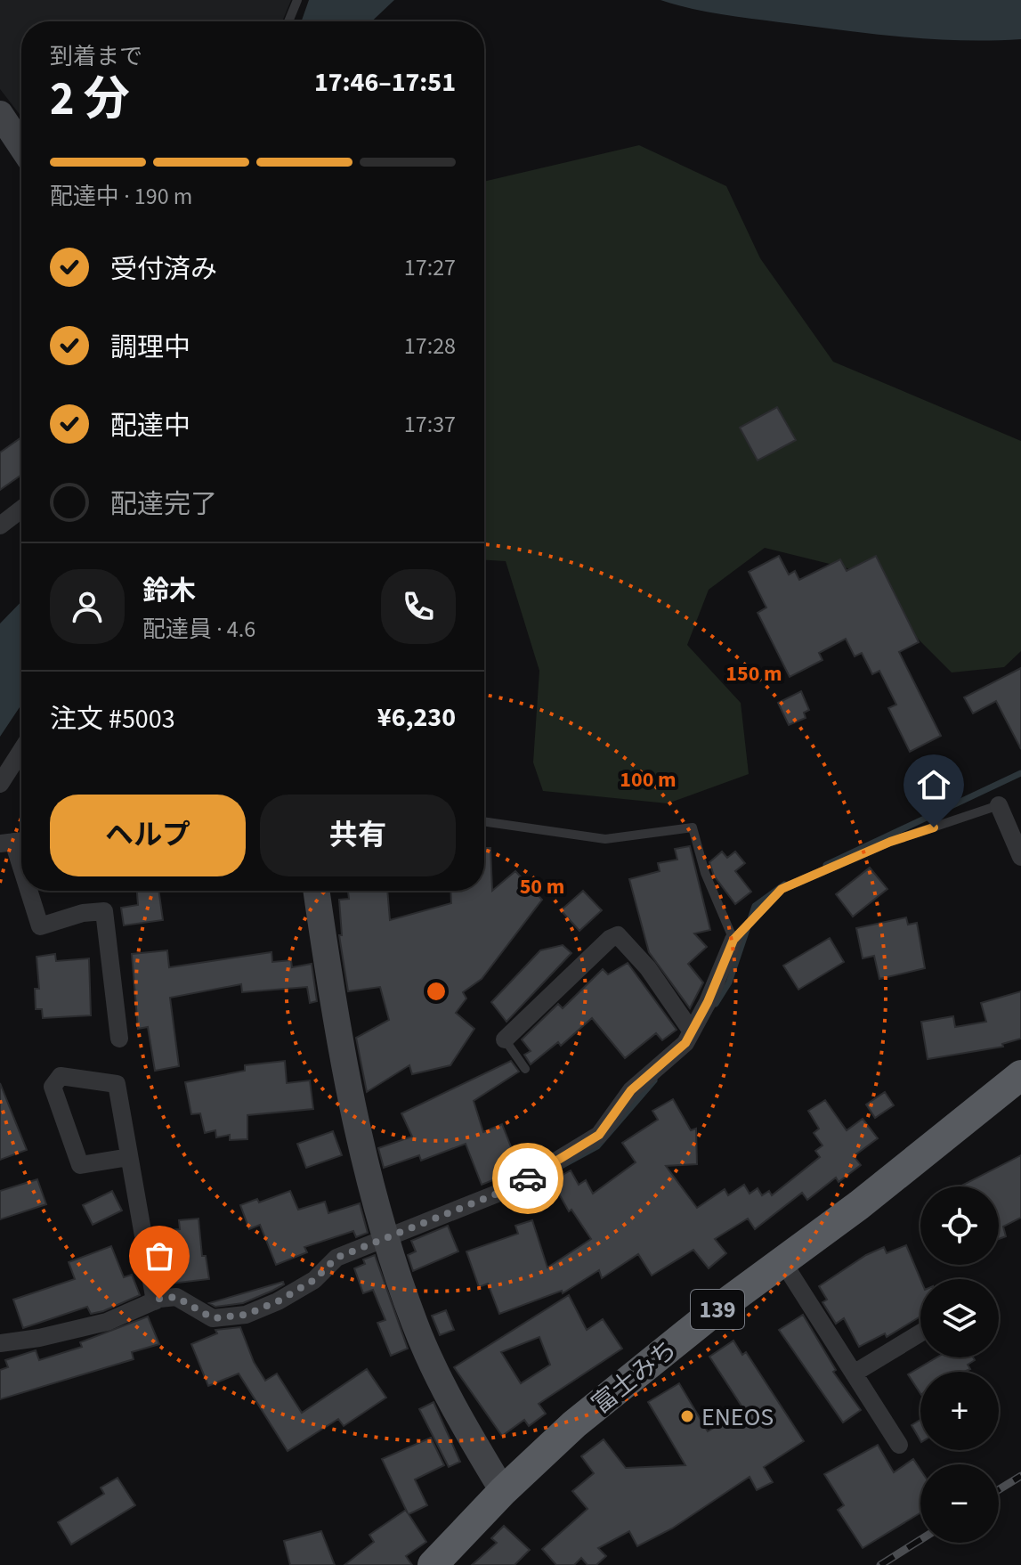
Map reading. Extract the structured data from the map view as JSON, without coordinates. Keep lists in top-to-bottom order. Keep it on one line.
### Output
{"streets":{"highway":["139","富士みち"]},"places":["ENEOS"],"page":{"heading":["2 分","到着まで","17:46–17:51"],"panel":["鈴木","配達員 · 4.6","注文 #5003","¥6,230"],"bar":"配達中 · 190 m","list":[["受付済み","17:27"],["調理中","17:28"],["配達中","17:37"],"配達完了"],"buttons":["ヘルプ","共有"],"map_buttons":["+","−"]},"rings":["150 m","100 m","50 m"]}
